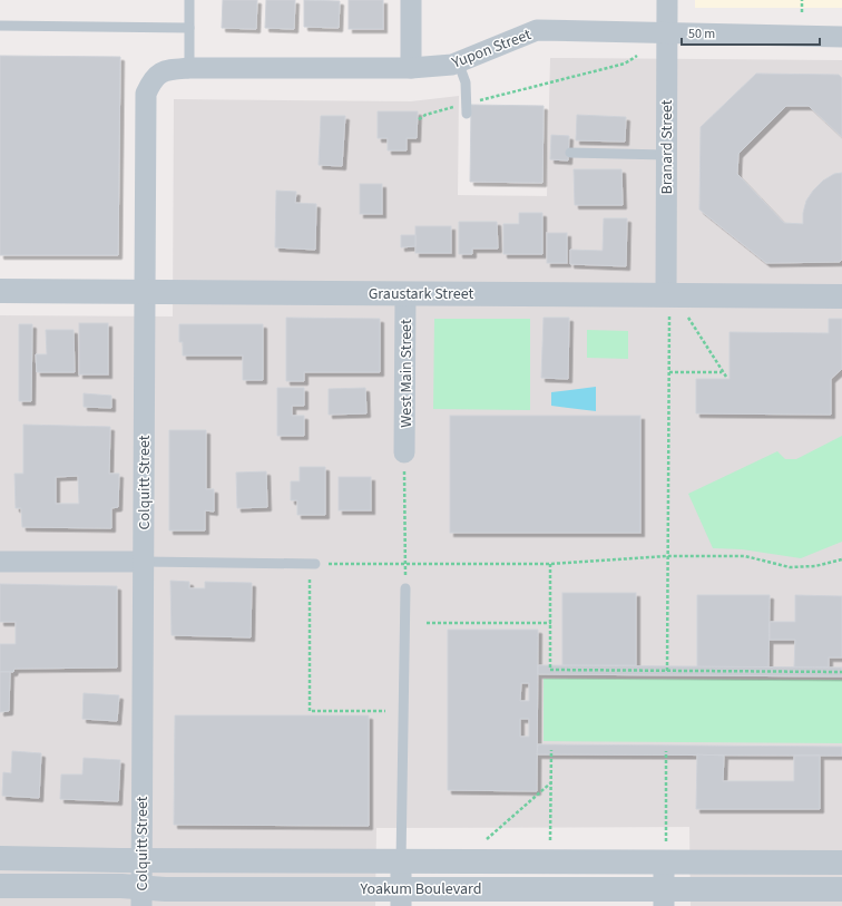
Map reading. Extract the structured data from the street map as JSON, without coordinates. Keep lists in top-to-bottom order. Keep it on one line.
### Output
{"streets":{"street":["Yupon Street","Branard Street","Graustark Street","West Main Street","Colquitt Street","Yoakum Boulevard"]},"crossings":[["Yupon Street","Branard Street"],["Yupon Street","Colquitt Street"],["Branard Street","Graustark Street"],["Graustark Street","West Main Street"],["Graustark Street","Colquitt Street"],["Colquitt Street","Yoakum Boulevard"]],"scale_bar":"50 m"}
